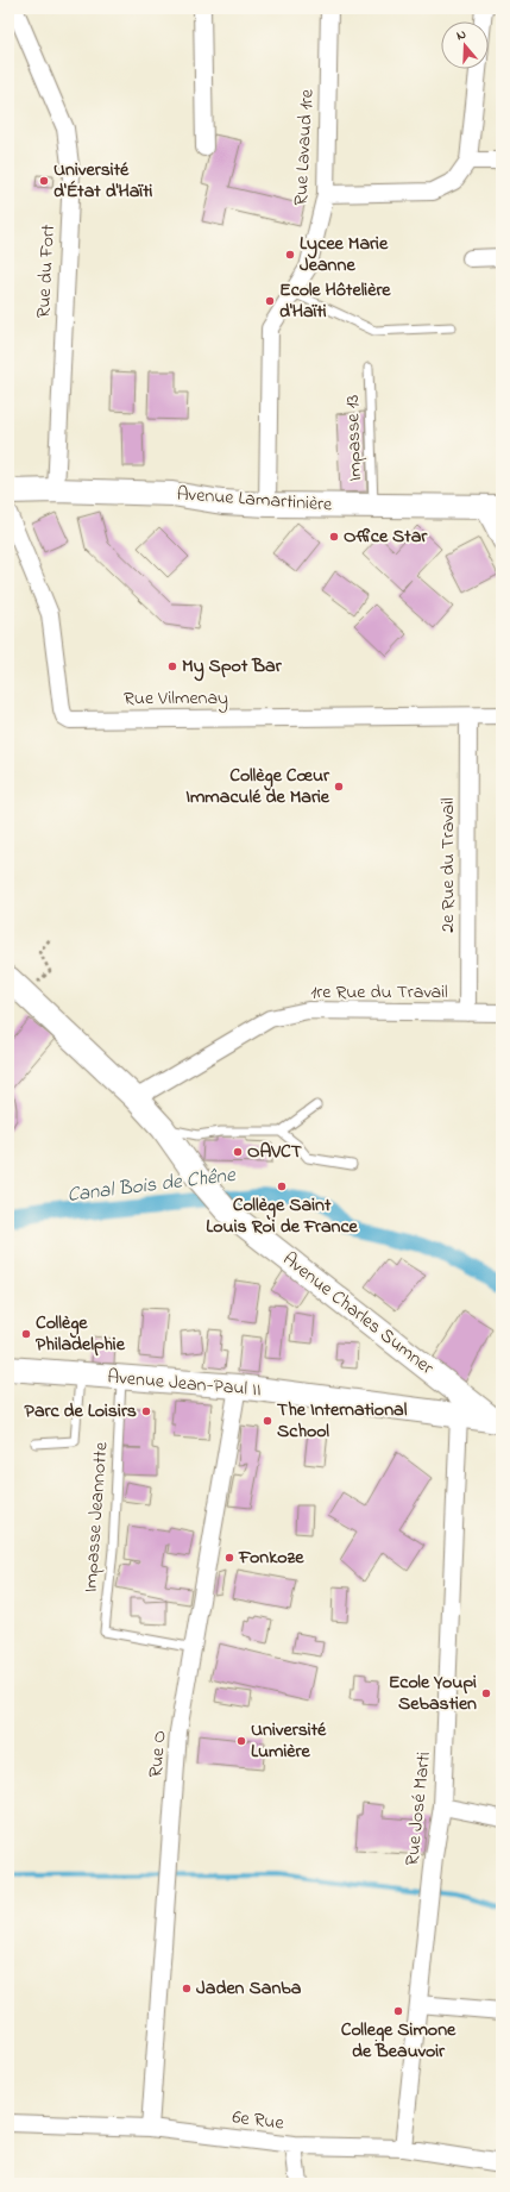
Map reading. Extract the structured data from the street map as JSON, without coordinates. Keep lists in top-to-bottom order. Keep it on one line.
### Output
{"streets":{"street":["Rue Lavaud 1re","Rue du Fort","Avenue Lamartinière","Rue Vilmenay","2e Rue du Travail","1re Rue du Travail","Avenue Charles Sumner","Avenue Jean-Paul II","Rue O","Rue José Marti","6e Rue"],"lane":["Impasse 13","Impasse Jeannotte"]},"crossings":[["Rue Lavaud 1re","Avenue Lamartinière"],["Rue du Fort","Avenue Lamartinière"],["Impasse 13","Avenue Lamartinière"],["Rue Vilmenay","2e Rue du Travail"],["2e Rue du Travail","1re Rue du Travail"],["1re Rue du Travail","Avenue Charles Sumner"],["Avenue Charles Sumner","Avenue Jean-Paul II"],["Avenue Charles Sumner","Rue José Marti"],["Avenue Jean-Paul II","Impasse Jeannotte"],["Avenue Jean-Paul II","Rue O"],["Avenue Jean-Paul II","Rue José Marti"],["Impasse Jeannotte","Rue O"],["Rue O","6e Rue"],["Rue José Marti","6e Rue"]],"water":["Canal Bois de Chêne"],"places":["Université d'État d'Haïti","Lycee Marie Jeanne","Ecole Hôtelière d'Haïti","Office Star","My Spot Bar","Collège Cœur Immaculé de Marie","OAVCT","Collège Saint Louis Roi de France","Collège Philadelphie","Parc de Loisirs","The International School","Fonkoze","Ecole Youpi Sebastien","Université Lumière","Jaden Sanba","College Simone de Beauvoir"],"north":"top"}
